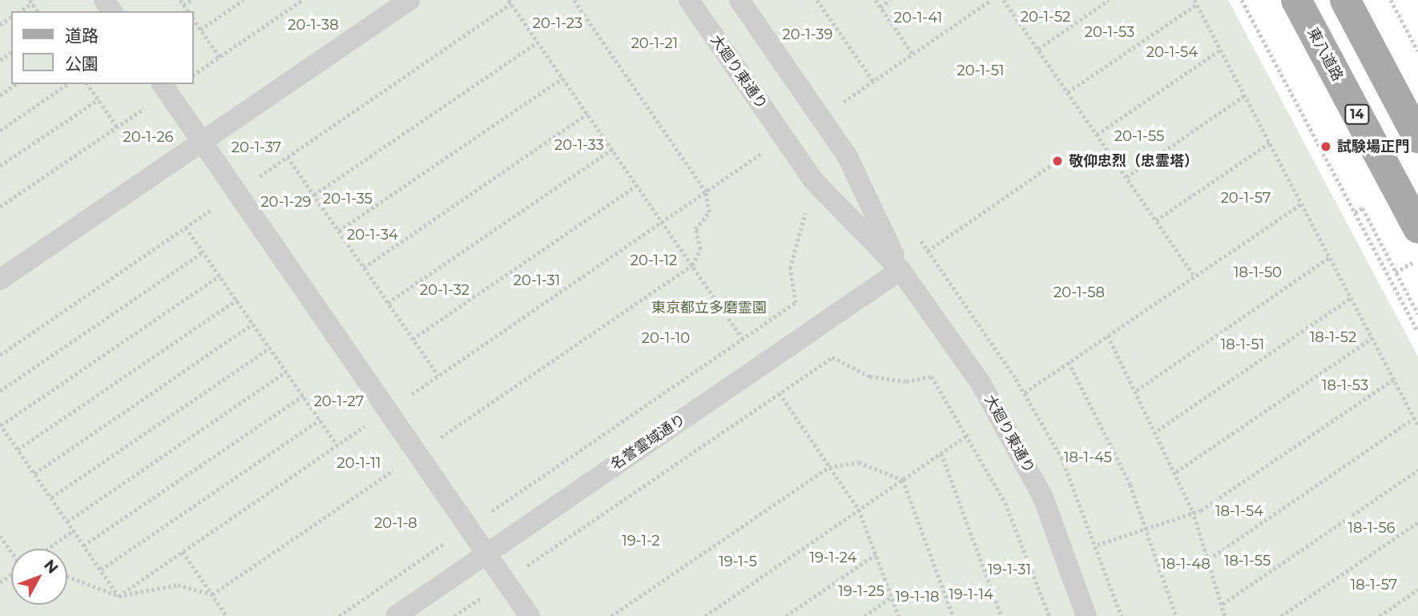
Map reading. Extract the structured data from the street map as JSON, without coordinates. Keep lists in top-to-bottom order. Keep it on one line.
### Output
{"streets":{"main road":["東八道路","14"],"lane":["大廻り東通り","名誉霊域通り"]},"crossings":[["大廻り東通り","名誉霊域通り"]],"parks":["20-1-52","20-1-41","20-1-23","20-1-38","20-1-53","20-1-39","20-1-21","20-1-54","20-1-51","20-1-55","20-1-26","20-1-33","20-1-37","20-1-57","20-1-35","20-1-29","20-1-34","20-1-12","18-1-50","20-1-31","20-1-32","20-1-58","東京都立多磨霊園","18-1-52","20-1-10","18-1-51","18-1-53","20-1-27","18-1-45","20-1-11","18-1-54","20-1-8","18-1-56","19-1-2","19-1-24","18-1-55","19-1-5","18-1-48","19-1-31","18-1-57","19-1-25","19-1-14","19-1-18"],"places":["試験場正門","敬仰忠烈（忠霊塔）"],"legend":["道路","公園"],"north":"top right"}
